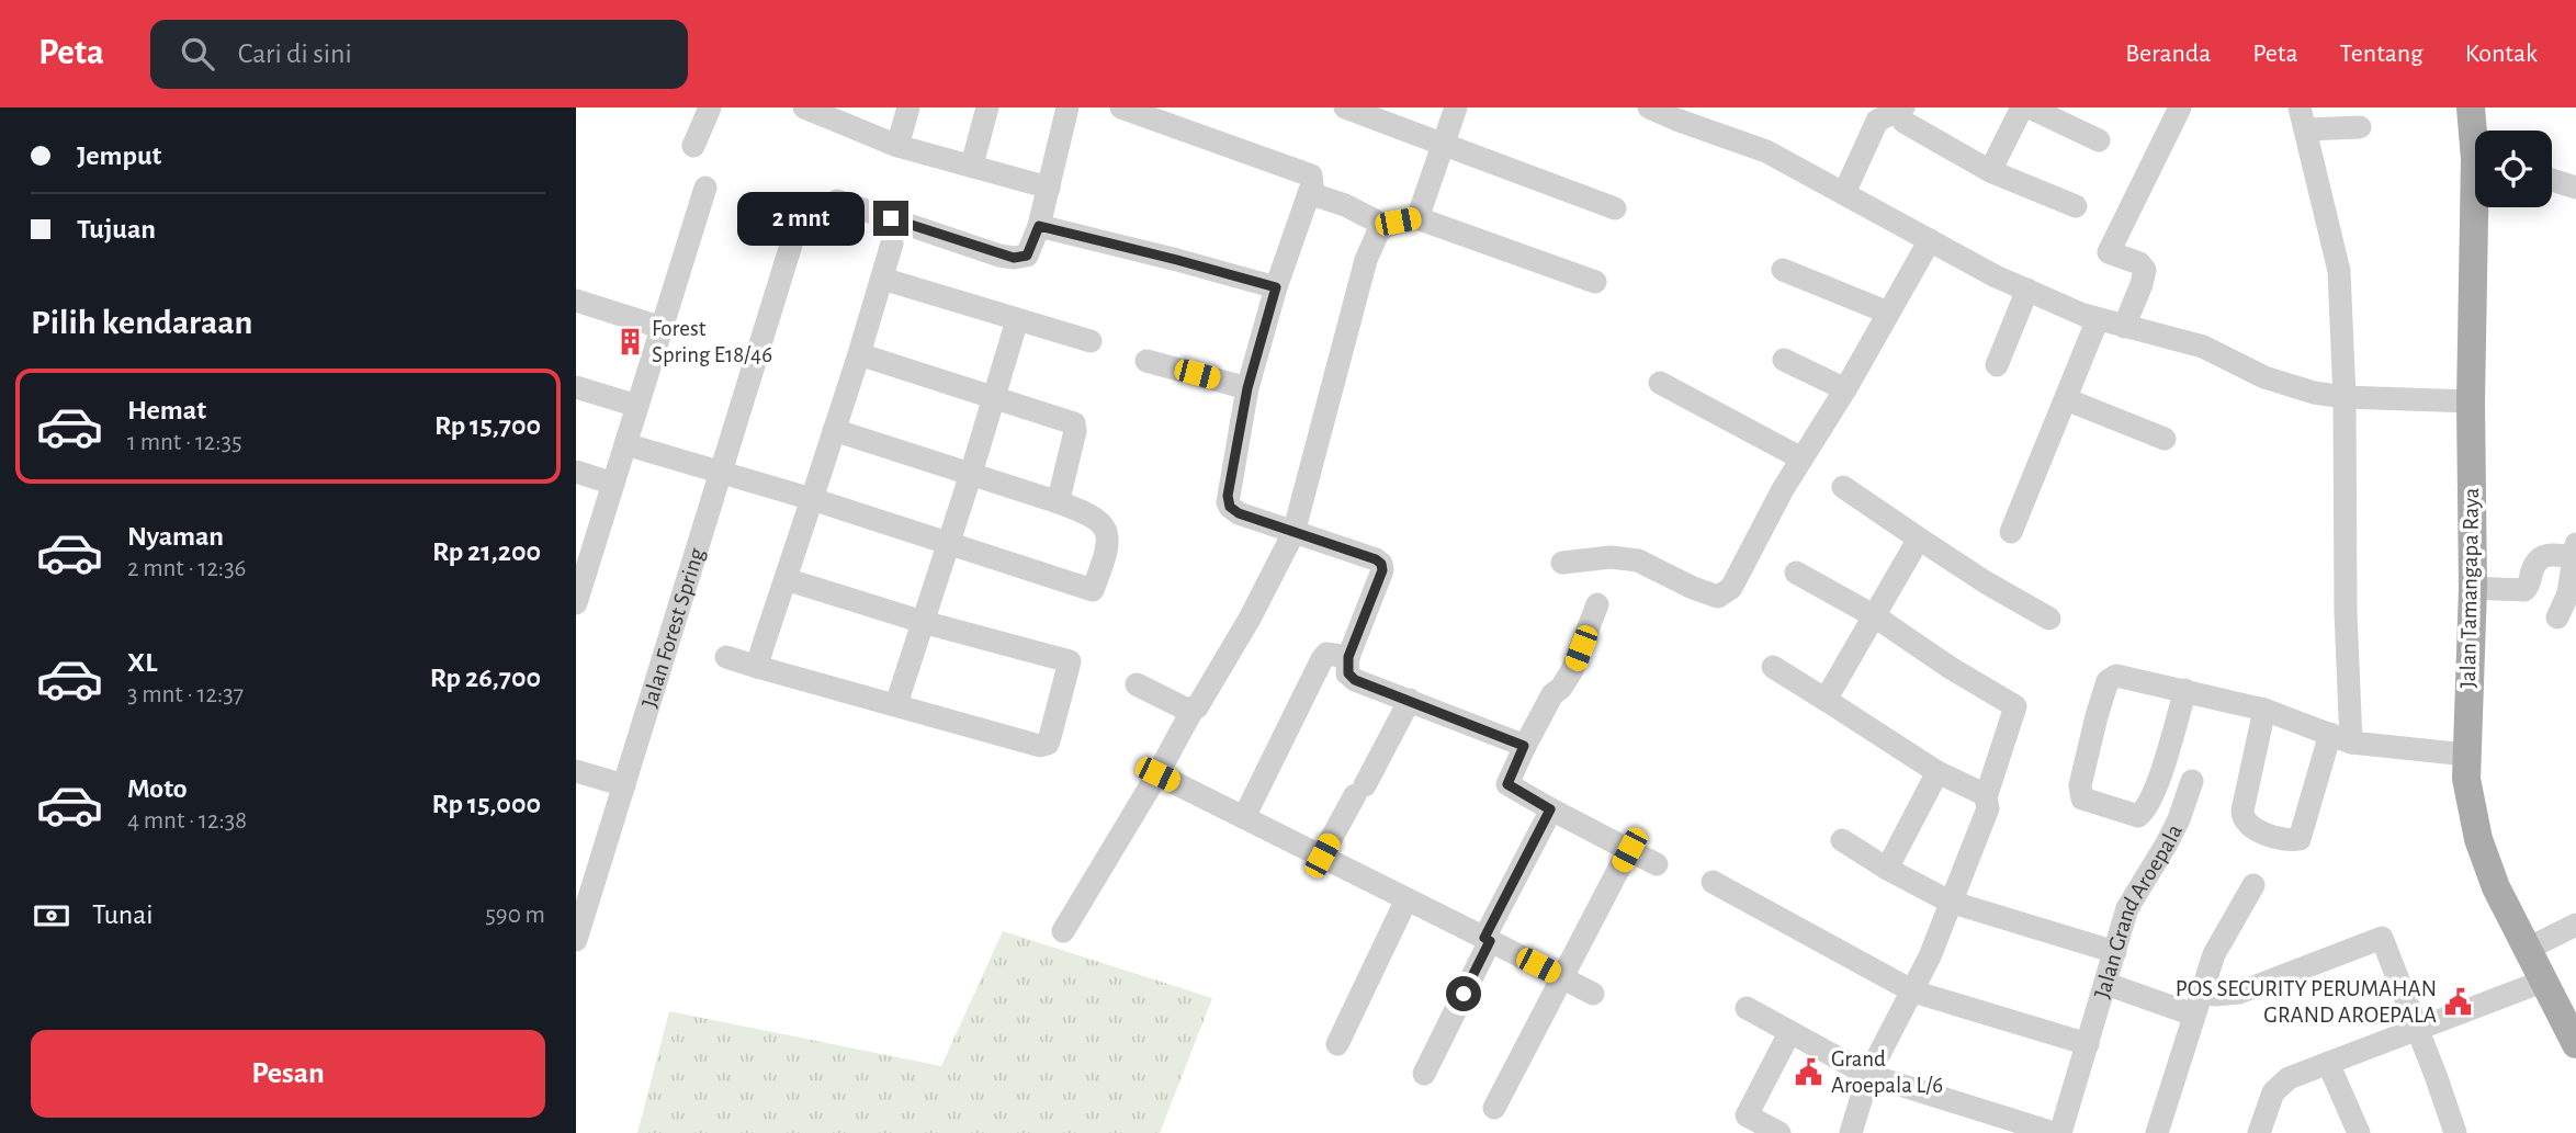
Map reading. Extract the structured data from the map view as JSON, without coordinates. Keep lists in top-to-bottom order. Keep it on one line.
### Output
{"streets":{"main road":["Jalan Tamangapa Raya"],"street":["Jalan Forest Spring","Jalan Grand Aroepala"]},"places":{"building":["Forest Spring E18/46"],"public building":["POS SECURITY PERUMAHAN GRAND AROEPALA","Grand Aroepala L/6"]},"page":{"header":"Peta","search":"Cari di sini","nav":["Beranda","Peta","Tentang","Kontak"],"banner":["Jemput","Tujuan"],"bubble":"2 mnt","heading":"Pilih kendaraan","list":[{"name":"Hemat","note":"1 mnt · 12:35","value":"Rp 15,700"},{"name":"Nyaman","note":"2 mnt · 12:36","value":"Rp 21,200"},{"name":"XL","note":"3 mnt · 12:37","value":"Rp 26,700"},{"name":"Moto","note":"4 mnt · 12:38","value":"Rp 15,000"}],"pay":["Tunai","590 m"],"buttons":"Pesan"}}
